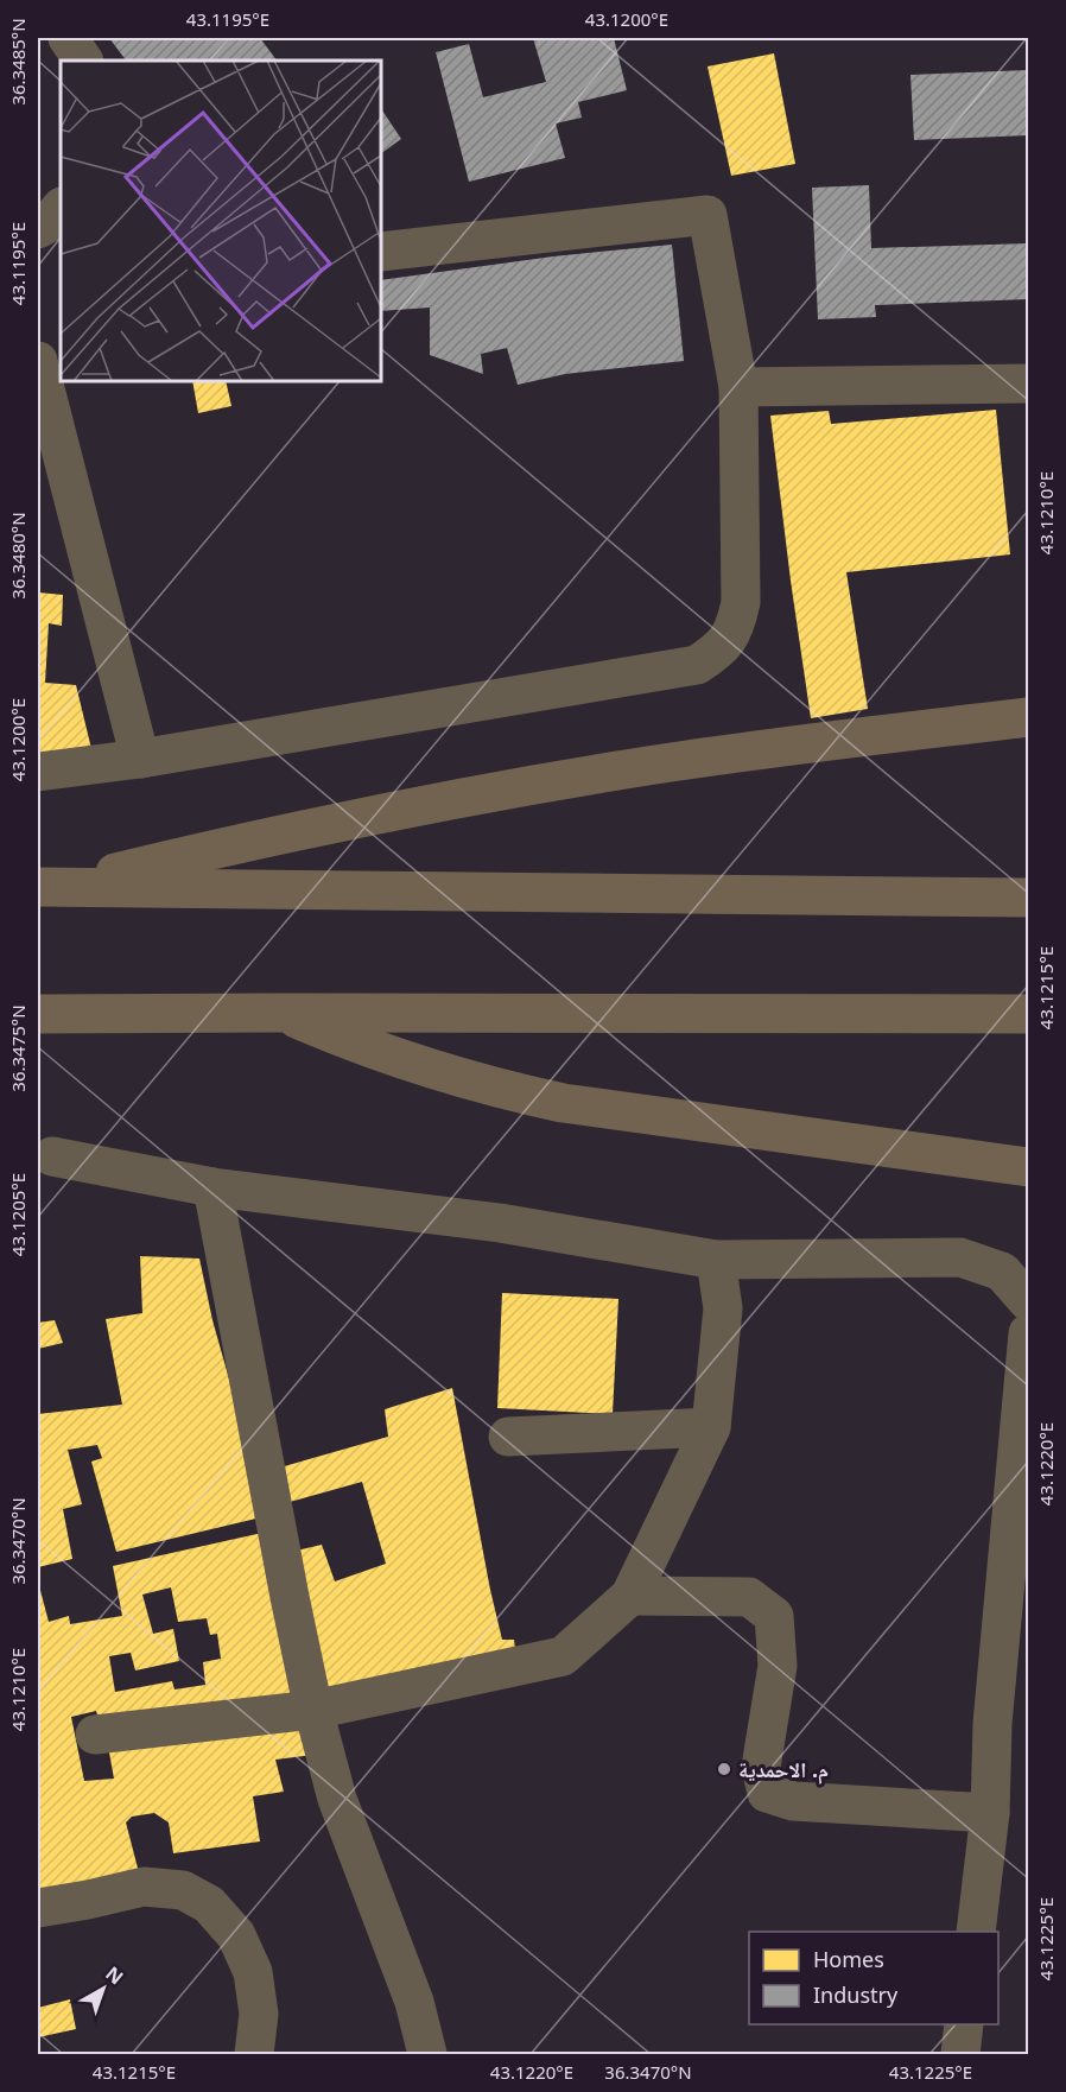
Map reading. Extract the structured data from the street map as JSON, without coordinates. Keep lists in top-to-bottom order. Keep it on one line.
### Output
{"places":["م. الاحمدية"],"legend":["Homes","Industry"],"north":"top right","coordinates":["43.1195°E","43.1200°E","36.3485°N","43.1210°E","36.3480°N","43.1215°E","36.3475°N","43.1205°E","43.1220°E","36.3470°N","43.1225°E"]}
